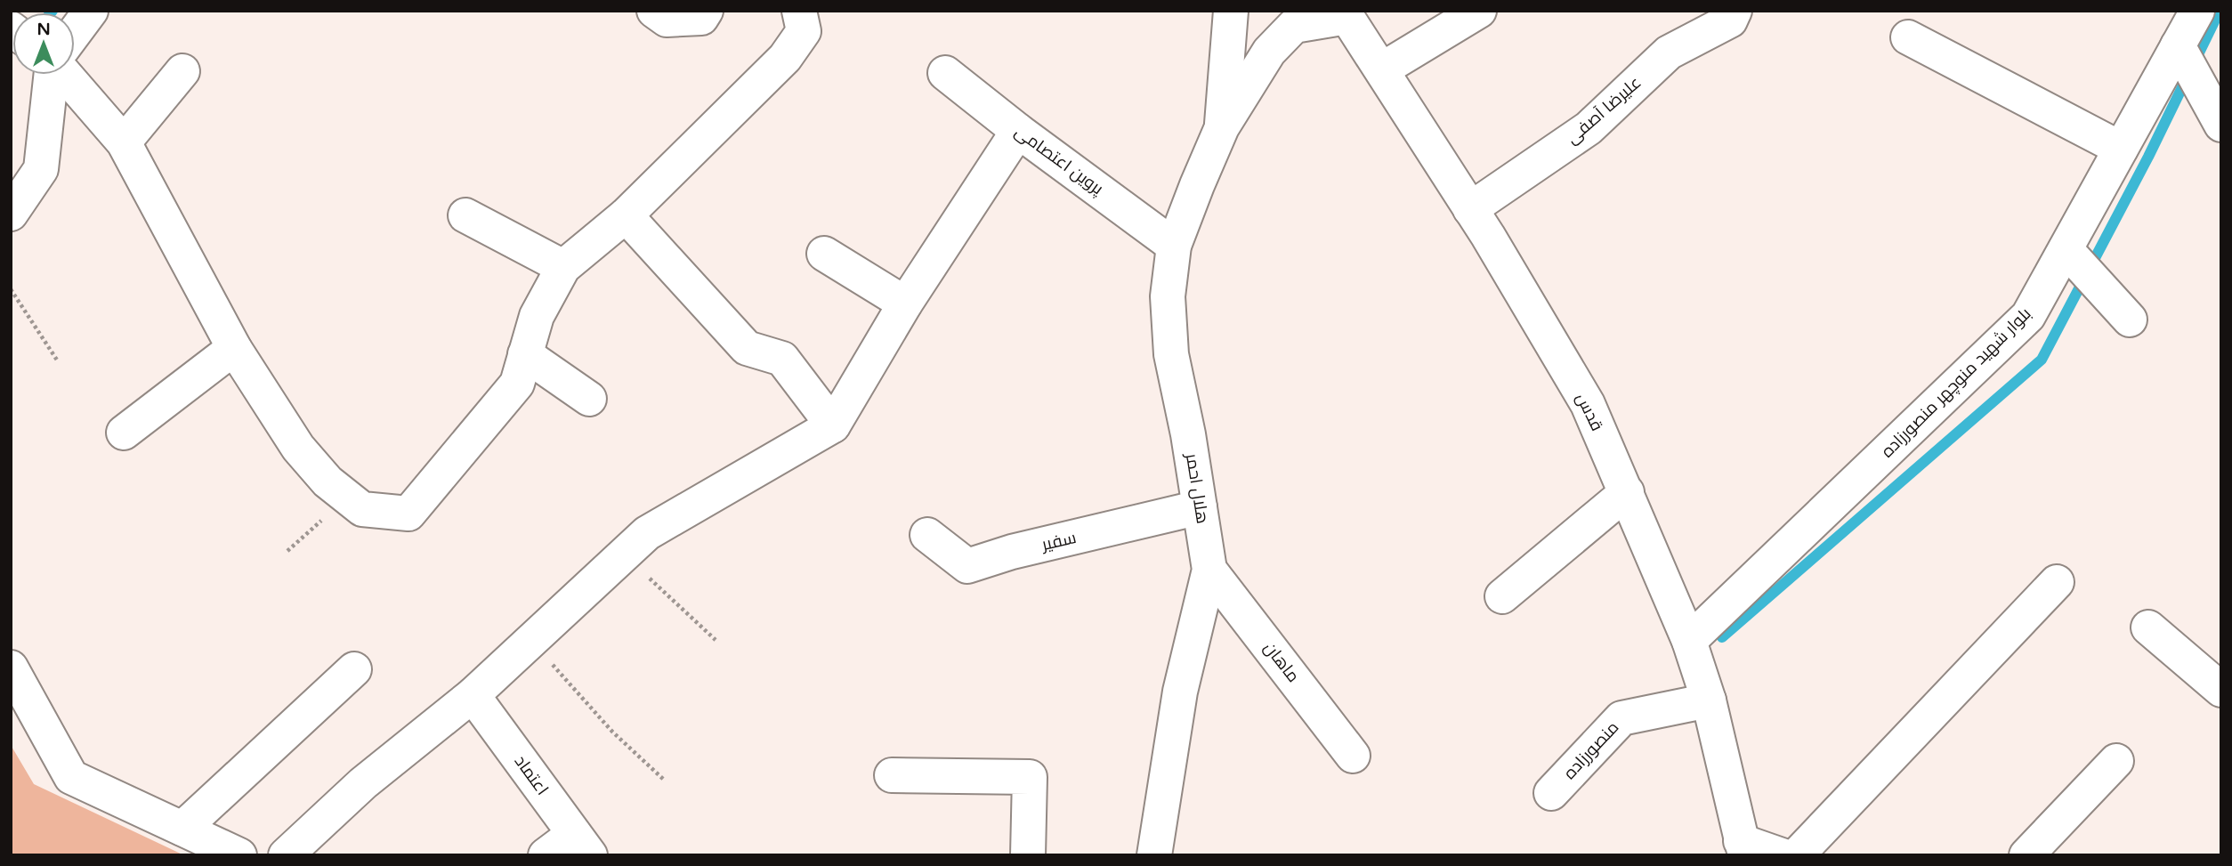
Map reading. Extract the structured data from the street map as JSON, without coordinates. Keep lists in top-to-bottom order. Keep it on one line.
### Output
{"streets":{"street":["علیرضا آصفی","پروین اعتصامی","بلوار شهید منوچهر منصورزاده","قدس","هلال احمر","سفیر","ماهان","منصورزاده","اعتماد"]},"crossings":[["علیرضا آصفی","قدس"],["پروین اعتصامی","هلال احمر"],["بلوار شهید منوچهر منصورزاده","قدس"],["قدس","منصورزاده"],["هلال احمر","سفیر"],["هلال احمر","ماهان"]],"north":"top"}
